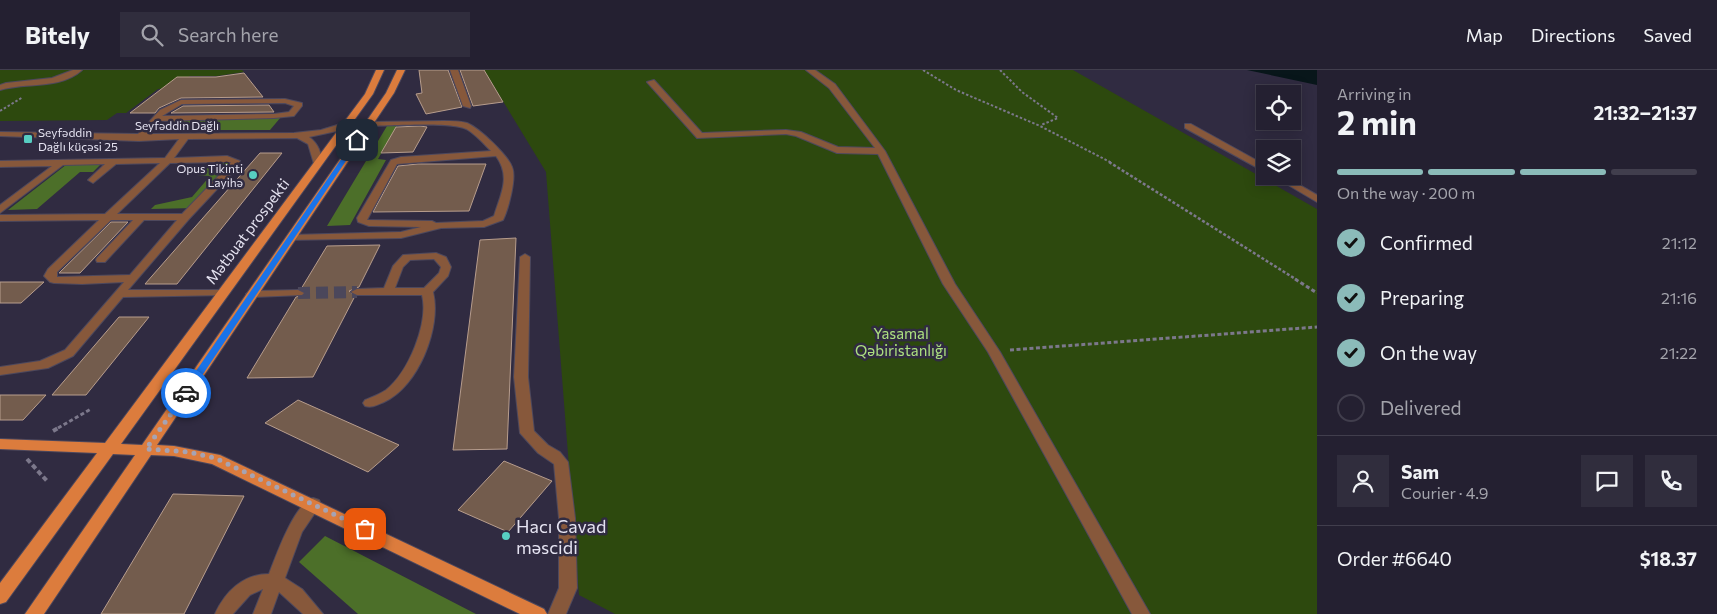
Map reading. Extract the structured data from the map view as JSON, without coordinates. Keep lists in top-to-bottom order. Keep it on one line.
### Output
{"streets":{"main road":["Mətbuat prospekti"],"street":["Seyfəddin Dağlı"]},"crossings":[["Seyfəddin Dağlı","Mətbuat prospekti"]],"parks":["Yasamal Qəbiristanlığı"],"places":{"transit":["Seyfəddin Dağlı küçəsi 25"],"other":["Opus Tikinti Layihə","Hacı Cavad məscidi"]},"page":{"header":"Bitely","search":"Search here","nav":["Map","Directions","Saved"],"heading":["2 min","Arriving in","21:32–21:37"],"panel":["Sam","Courier · 4.9","Order #6640","$18.37"],"bar":"On the way · 200 m","list":[["Confirmed","21:12"],["Preparing","21:16"],["On the way","21:22"],"Delivered"]}}
